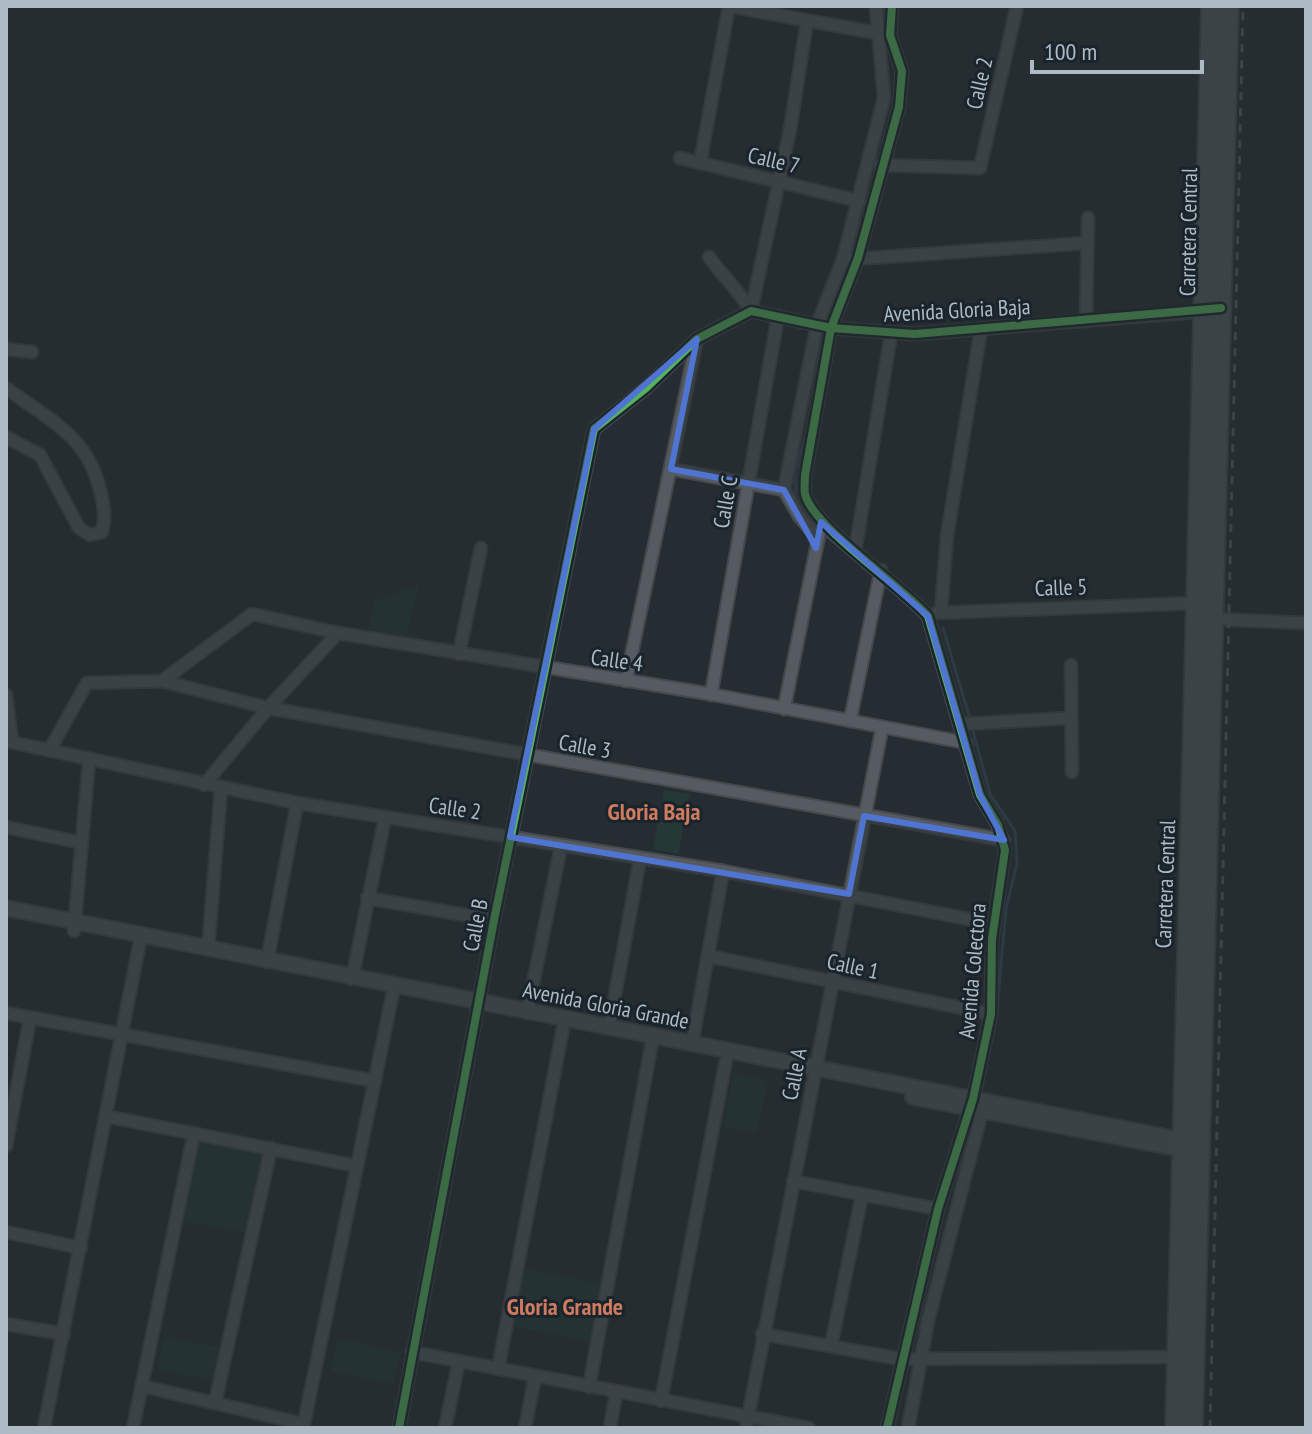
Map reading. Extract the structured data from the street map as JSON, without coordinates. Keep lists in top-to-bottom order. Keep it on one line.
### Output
{"streets":{"highway":["Carretera Central"],"street":["Calle 2","Calle 7","Avenida Gloria Baja","Calle C","Calle 5","Calle 4","Calle 3","Calle B","Calle 1","Avenida Colectora","Avenida Gloria Grande","Calle A"]},"crossings":[["Calle 2","Calle 3"],["Calle 2","Calle B"],["Calle 2","Avenida Colectora"],["Calle 2","Calle A"],["Carretera Central","Avenida Gloria Baja"],["Carretera Central","Calle 5"],["Carretera Central","Avenida Gloria Grande"],["Avenida Gloria Baja","Calle C"],["Calle C","Calle 4"],["Calle 4","Calle 3"],["Calle 4","Calle B"],["Calle 4","Calle A"],["Calle 3","Calle B"],["Calle 3","Avenida Colectora"],["Calle 3","Calle A"],["Calle B","Avenida Gloria Grande"],["Calle 1","Avenida Colectora"],["Calle 1","Calle A"],["Avenida Colectora","Avenida Gloria Grande"],["Avenida Gloria Grande","Calle A"]],"districts":["Gloria Baja","Gloria Grande"],"scale_bar":"100 m"}
